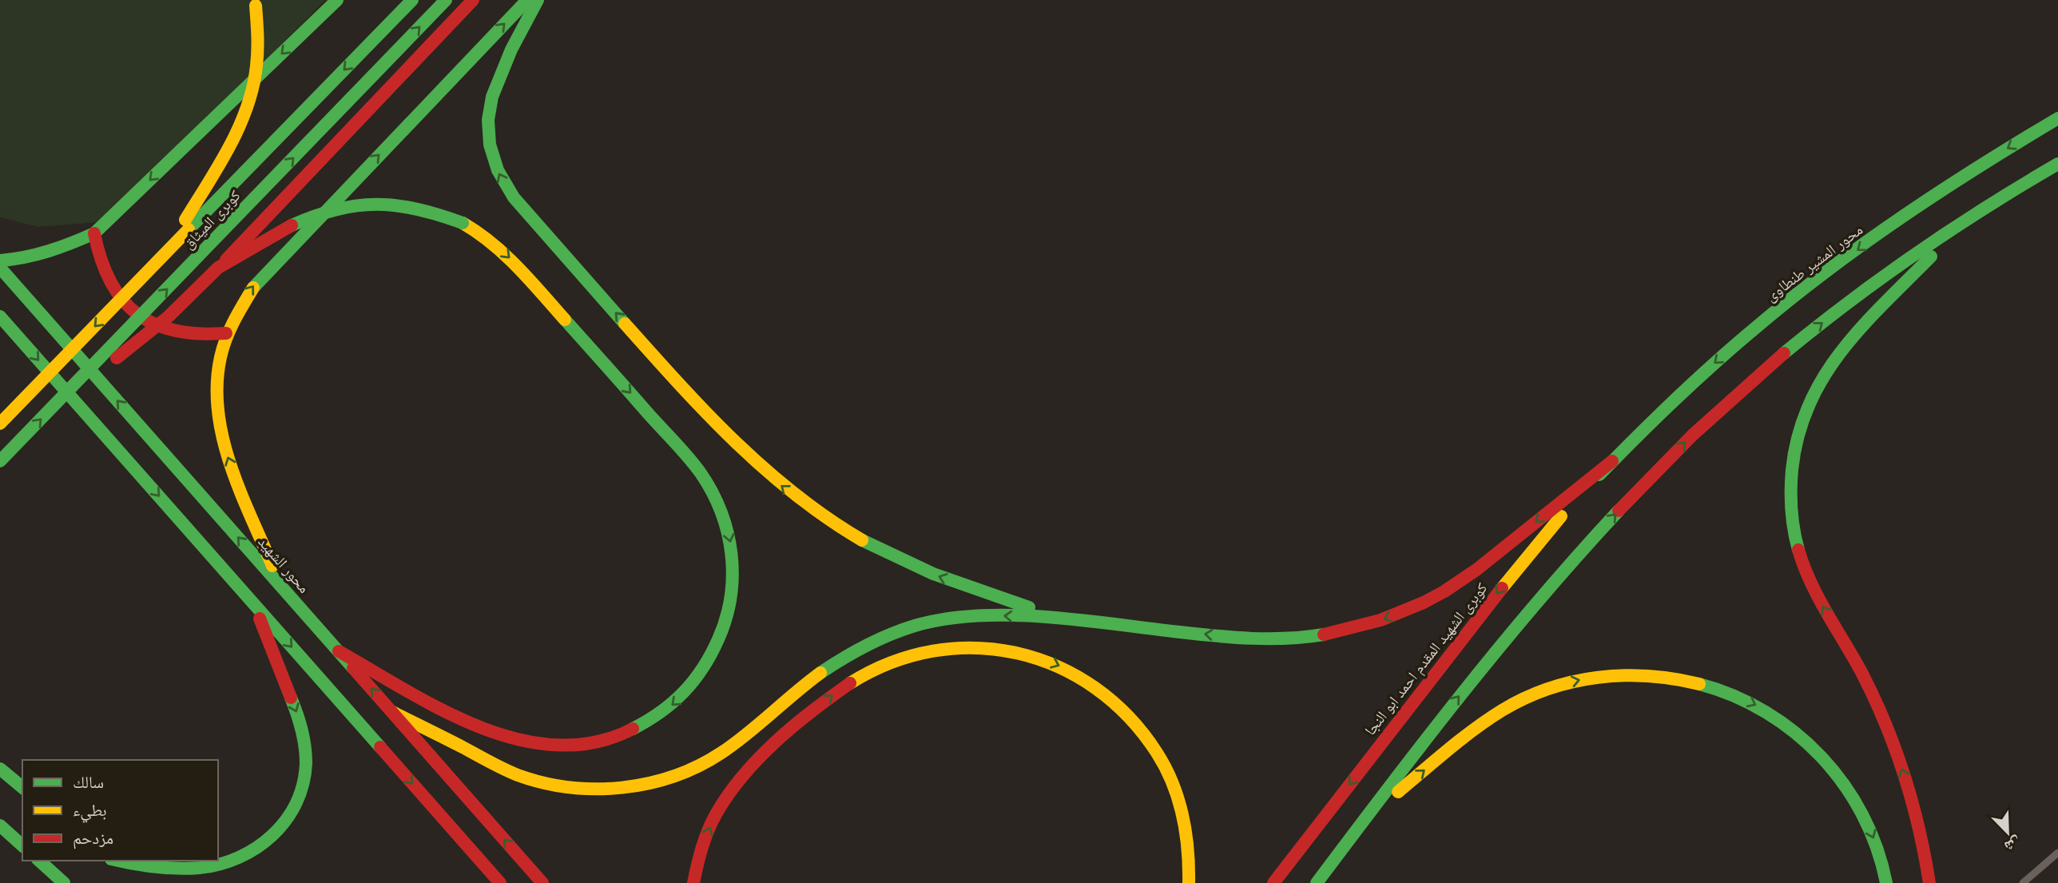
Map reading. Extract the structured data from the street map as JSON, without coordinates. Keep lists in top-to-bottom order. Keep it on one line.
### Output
{"streets":{"main road":["كوبرى الميثاق","محور المشير طنطاوى","محور الشهيد","كوبرى الشهيد المقدم احمد ابو النجا"]},"crossings":[["محور المشير طنطاوى","كوبرى الشهيد المقدم احمد ابو النجا"]],"legend":["سالك","بطيء","مزدحم"],"north":"bottom right"}
